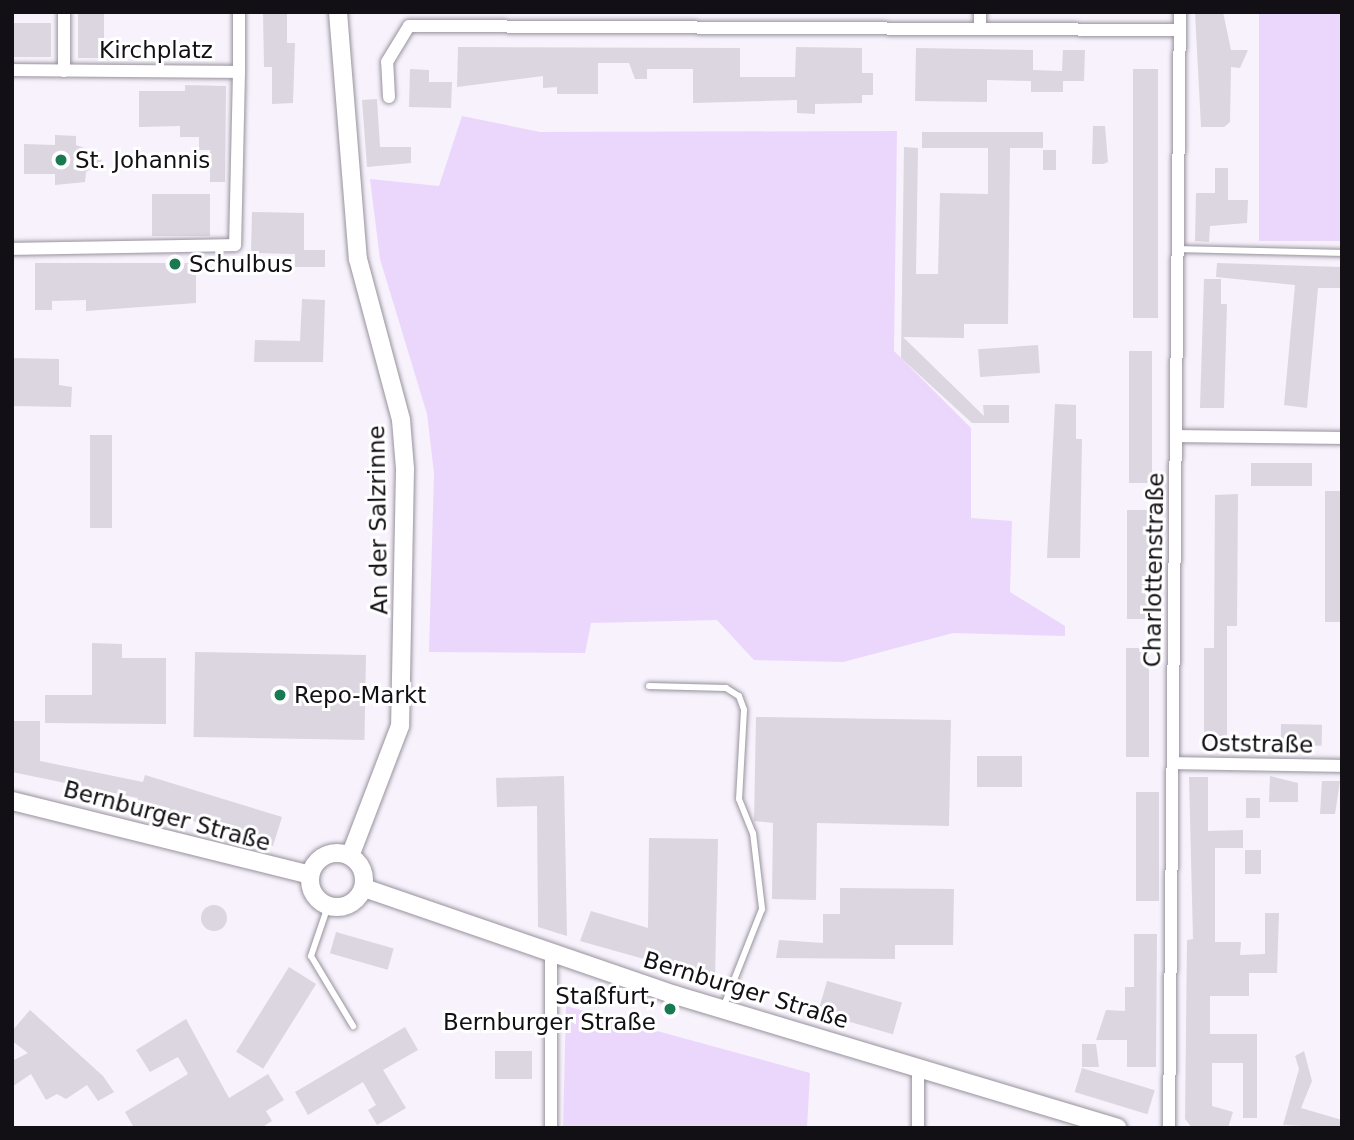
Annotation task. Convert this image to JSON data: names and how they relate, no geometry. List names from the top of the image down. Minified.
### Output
{"streets":{"main road":["An der Salzrinne","Bernburger Straße"],"street":["Kirchplatz","Charlottenstraße","Oststraße"]},"crossings":[["An der Salzrinne","Bernburger Straße"],["Charlottenstraße","Oststraße"]],"places":["St. Johannis","Schulbus","Repo-Markt","Staßfurt, Bernburger Straße"]}
